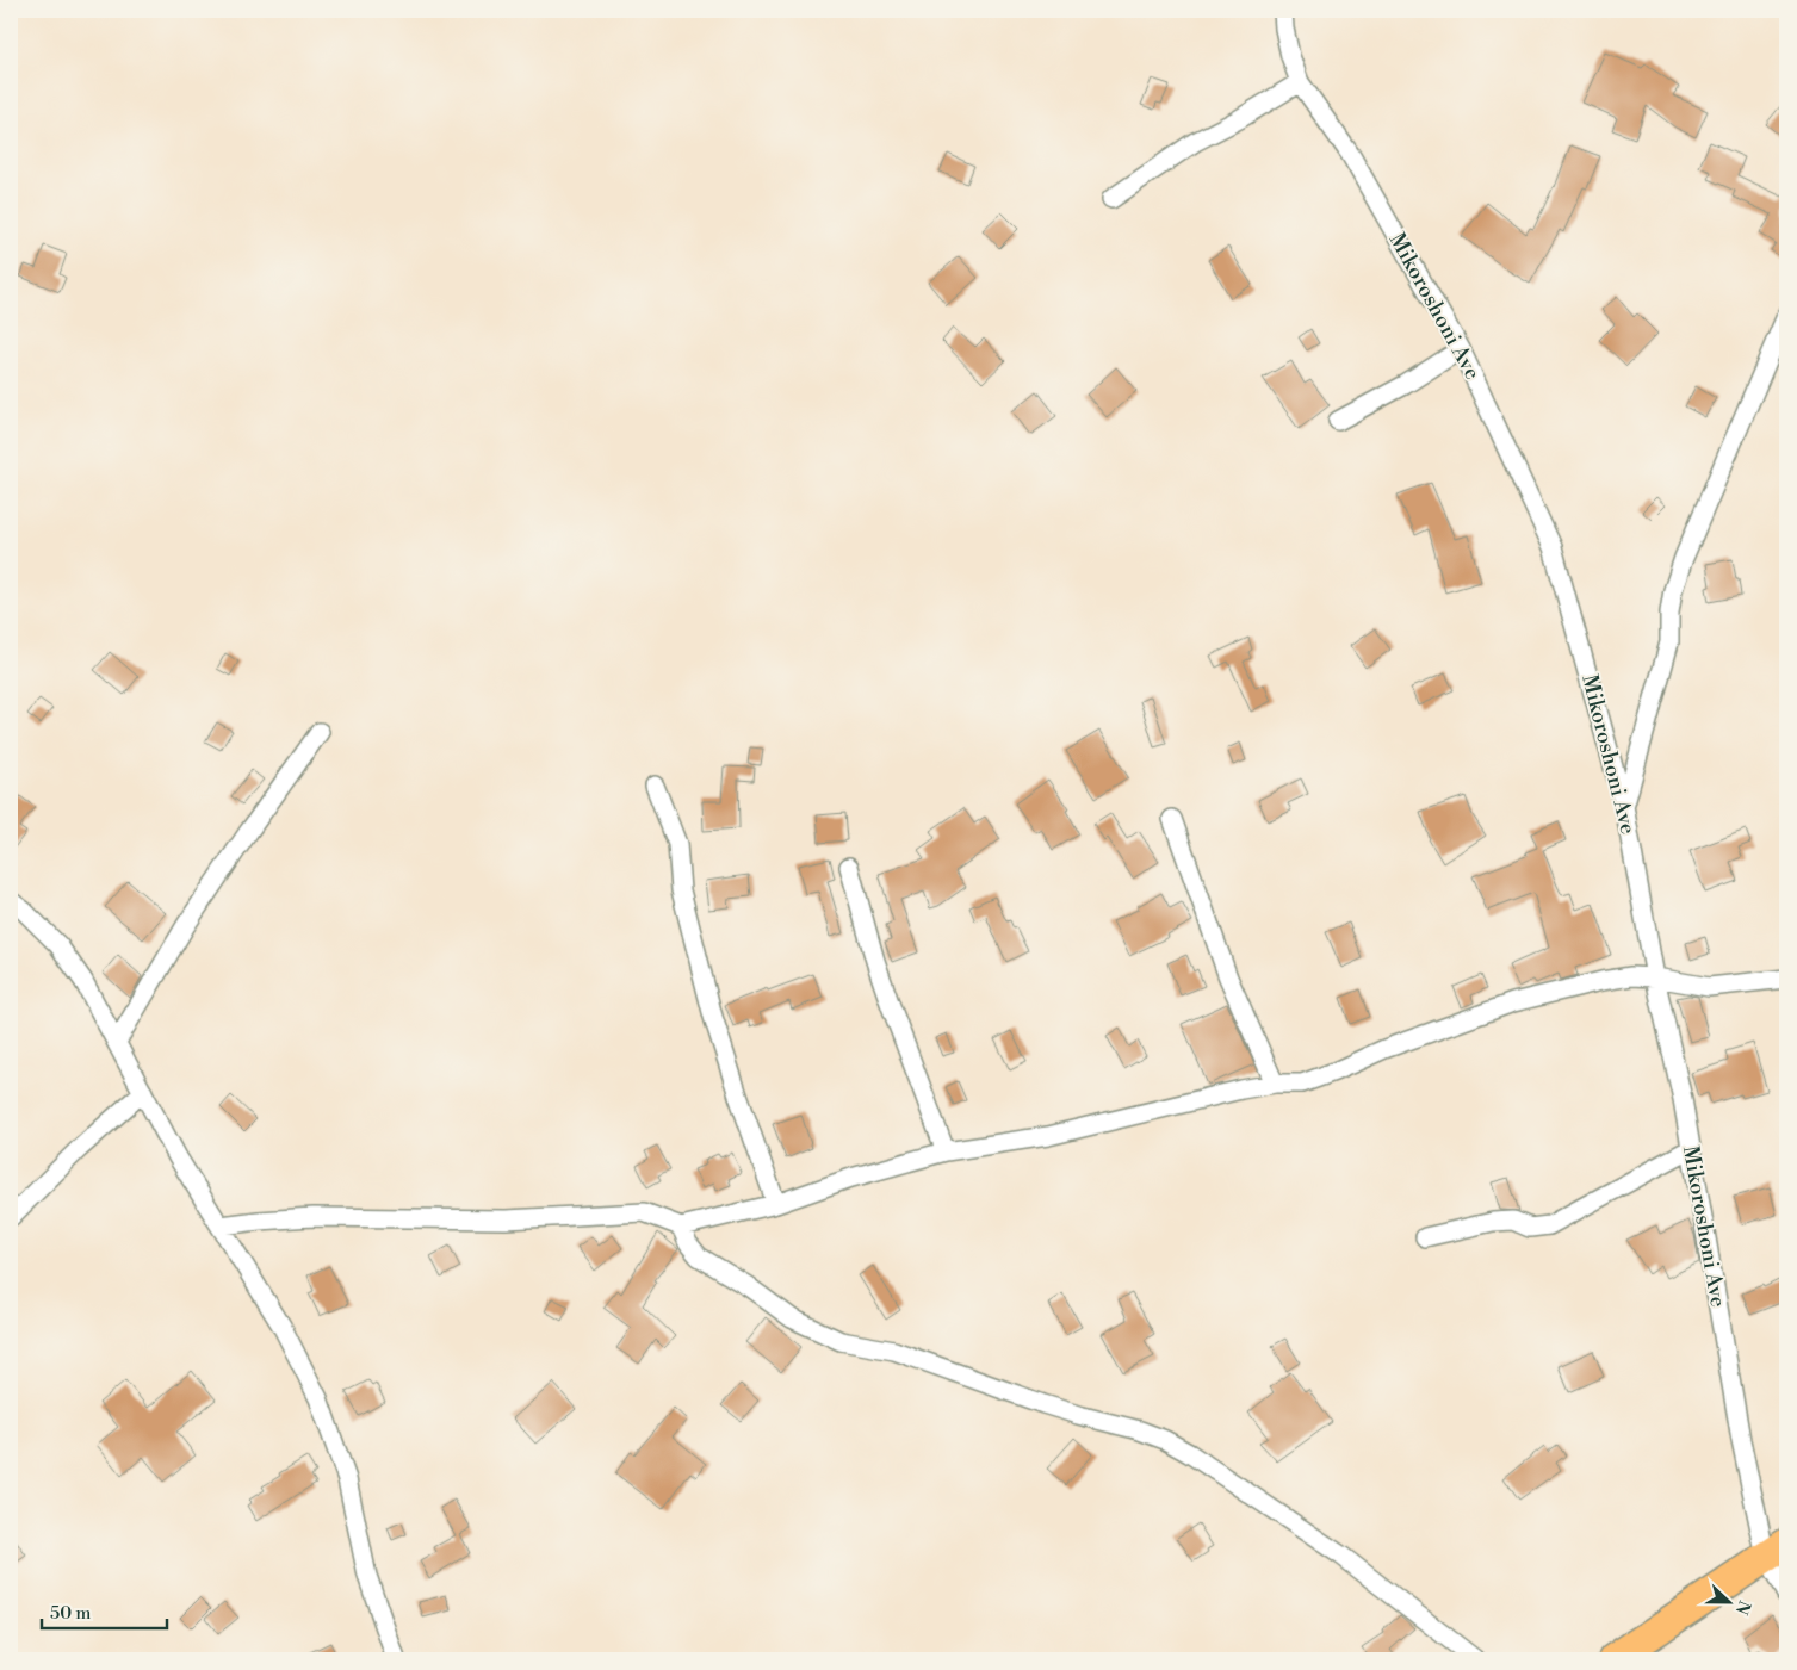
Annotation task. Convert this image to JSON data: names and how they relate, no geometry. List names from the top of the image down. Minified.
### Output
{"streets":{"street":["Mikoroshoni Ave"]},"scale_bar":"50 m","north":"right"}
